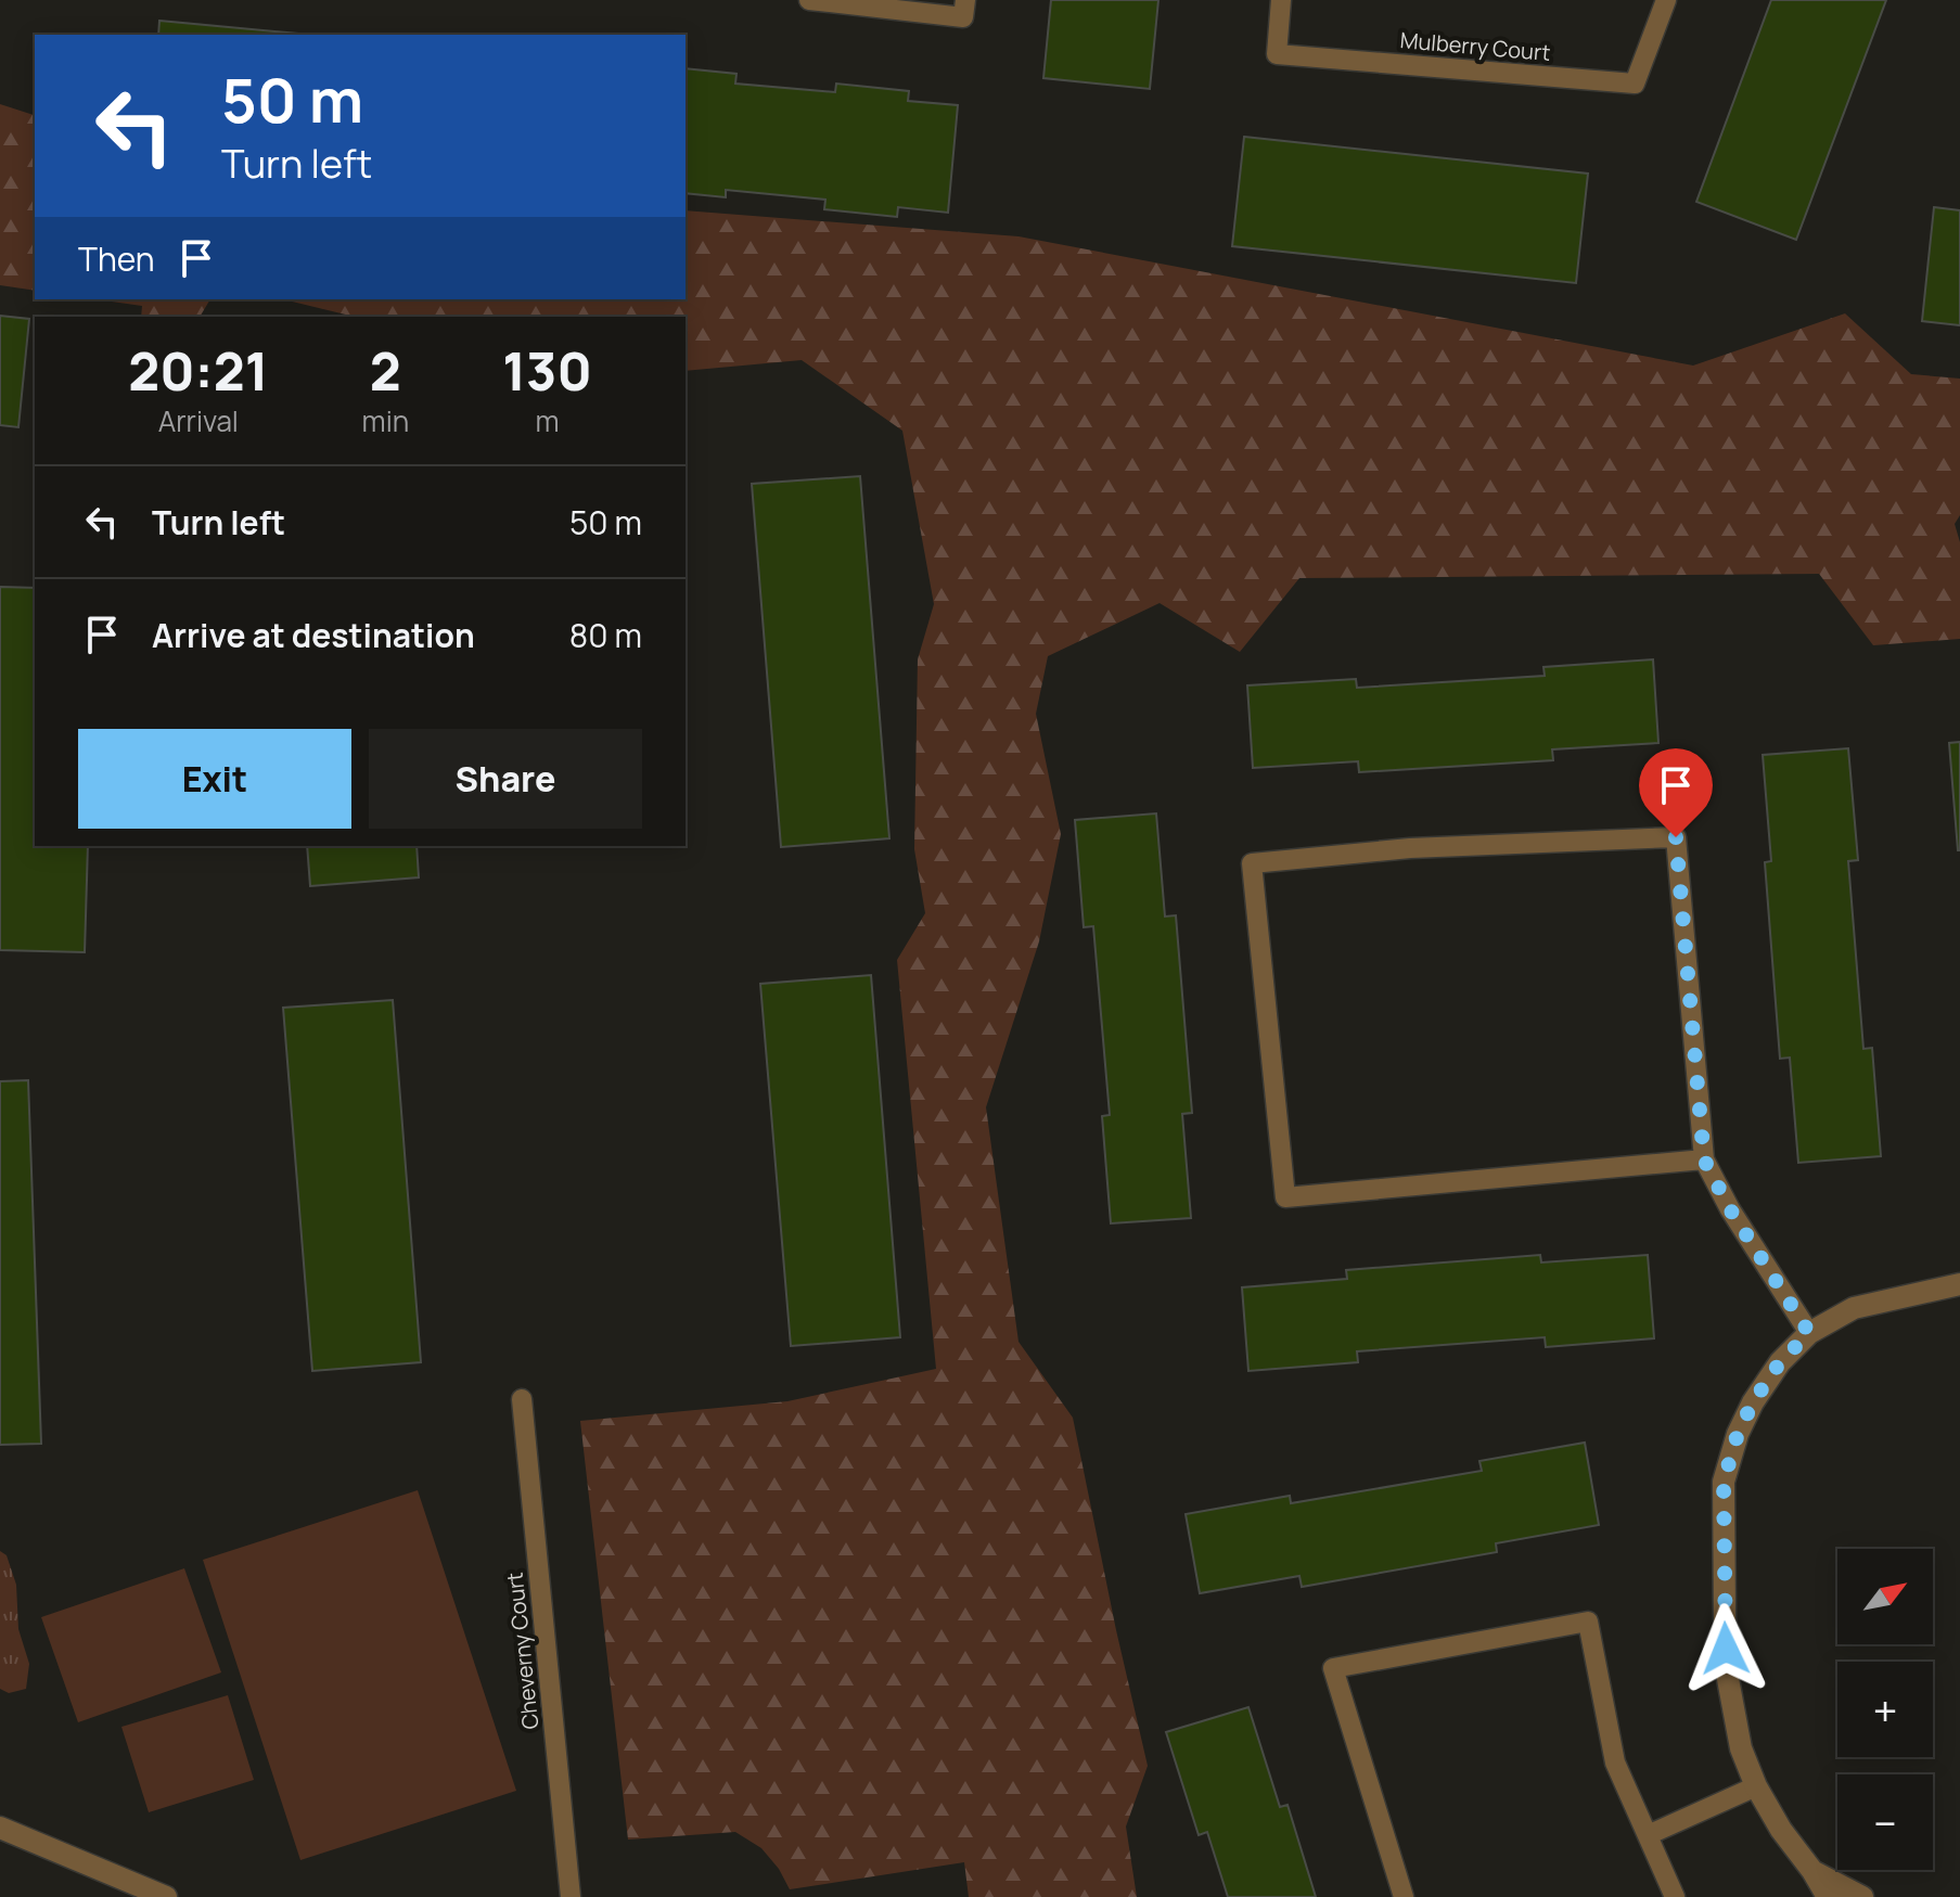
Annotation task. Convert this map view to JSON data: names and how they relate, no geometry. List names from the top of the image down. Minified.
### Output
{"streets":{"lane":["Mulberry Court","Cheverny Court"]},"north":"top right","page":{"turn":["50 m","Turn left"],"then":"Then","eta":["20:21","Arrival","2","min","130","m"],"list":[{"name":"Turn left","value":"50 m"},{"name":"Arrive at destination","value":"80 m"}],"buttons":["Exit","Share"],"map_buttons":["+","−"]}}
